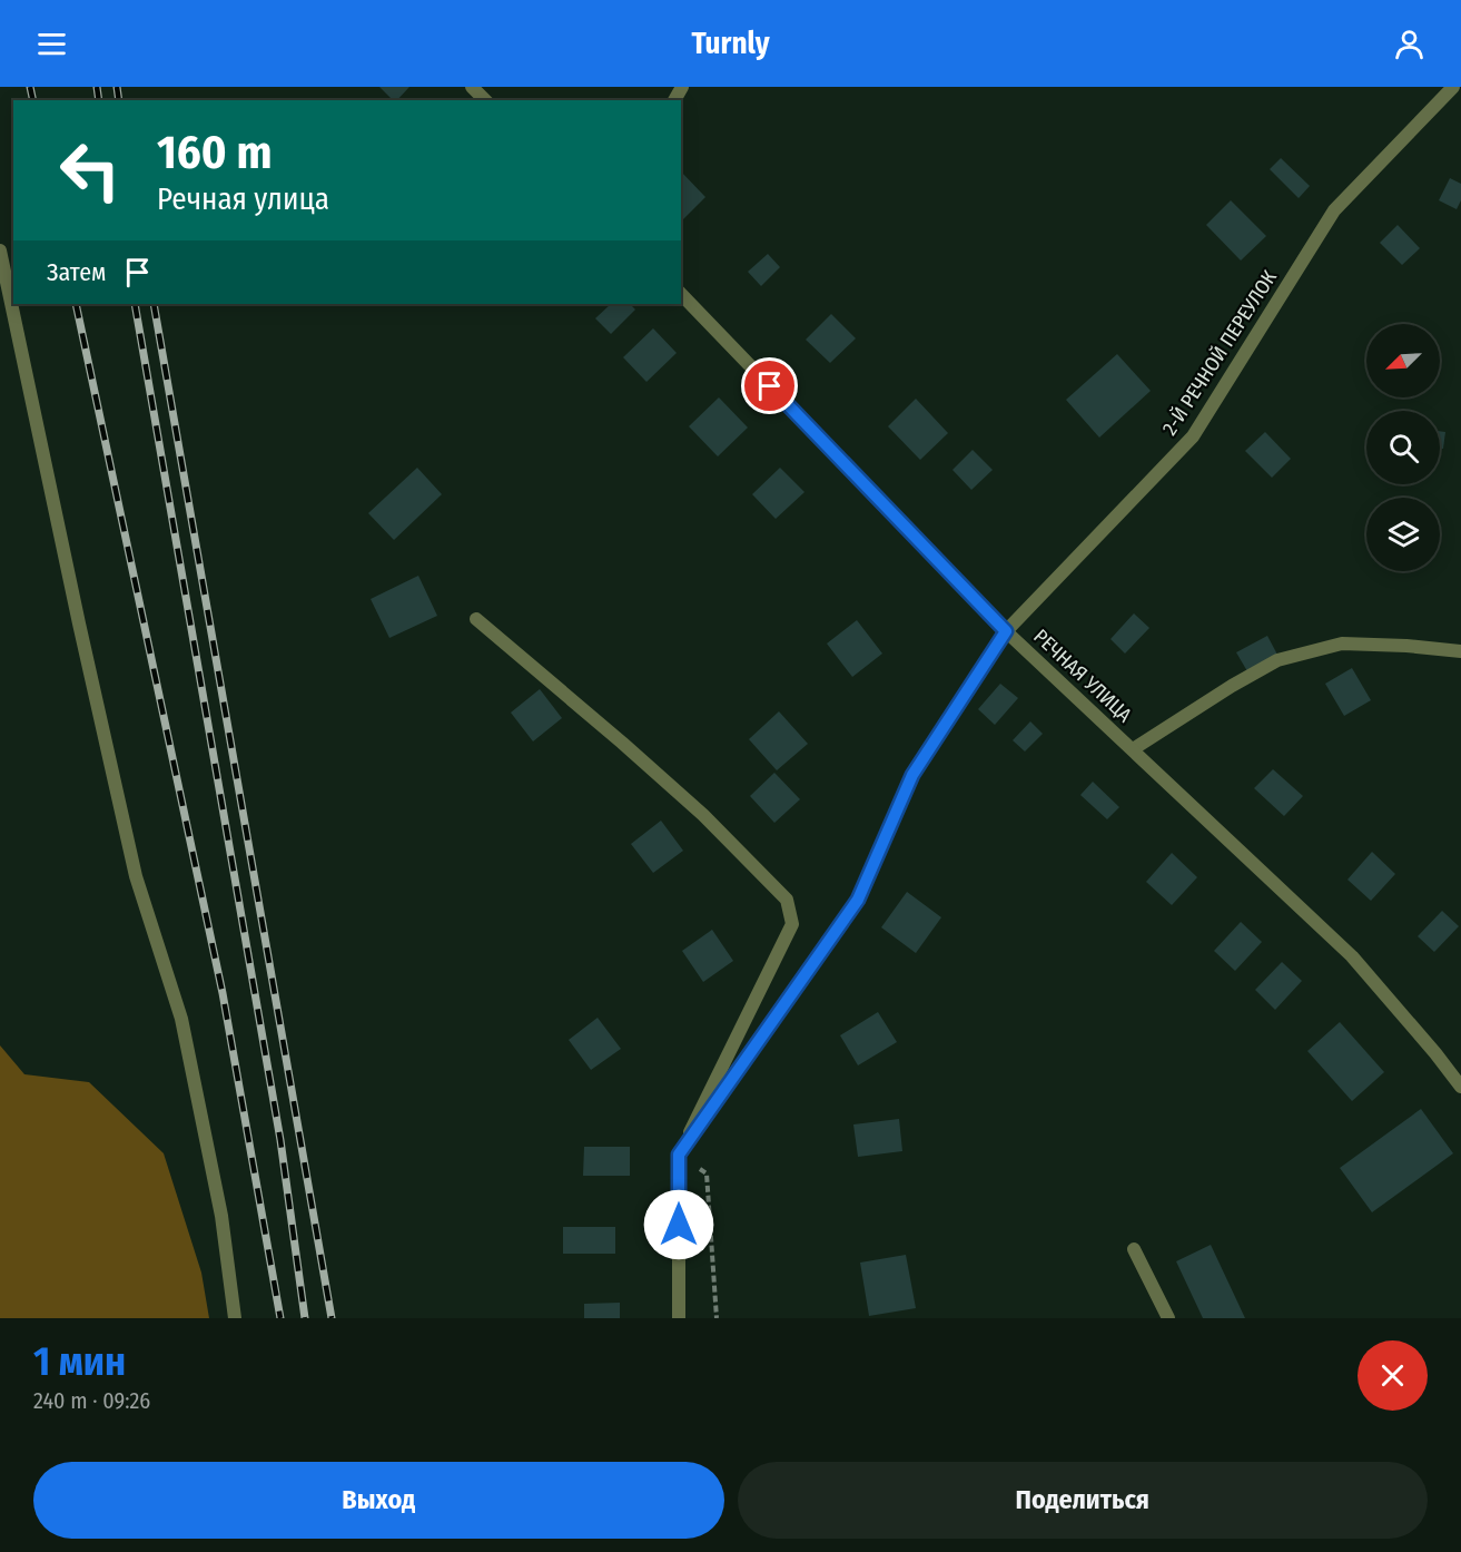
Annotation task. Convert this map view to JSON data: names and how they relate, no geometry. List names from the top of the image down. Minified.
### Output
{"streets":{"street":["2-Й РЕЧНОЙ ПЕРЕУЛОК","РЕЧНАЯ УЛИЦА"]},"crossings":[["2-Й РЕЧНОЙ ПЕРЕУЛОК","РЕЧНАЯ УЛИЦА"]],"north":"bottom left","page":{"header":"Turnly","turn":["160 m","Речная улица"],"then":"Затем","heading":["1 мин","240 m · 09:26"],"buttons":["Выход","Поделиться"]}}
